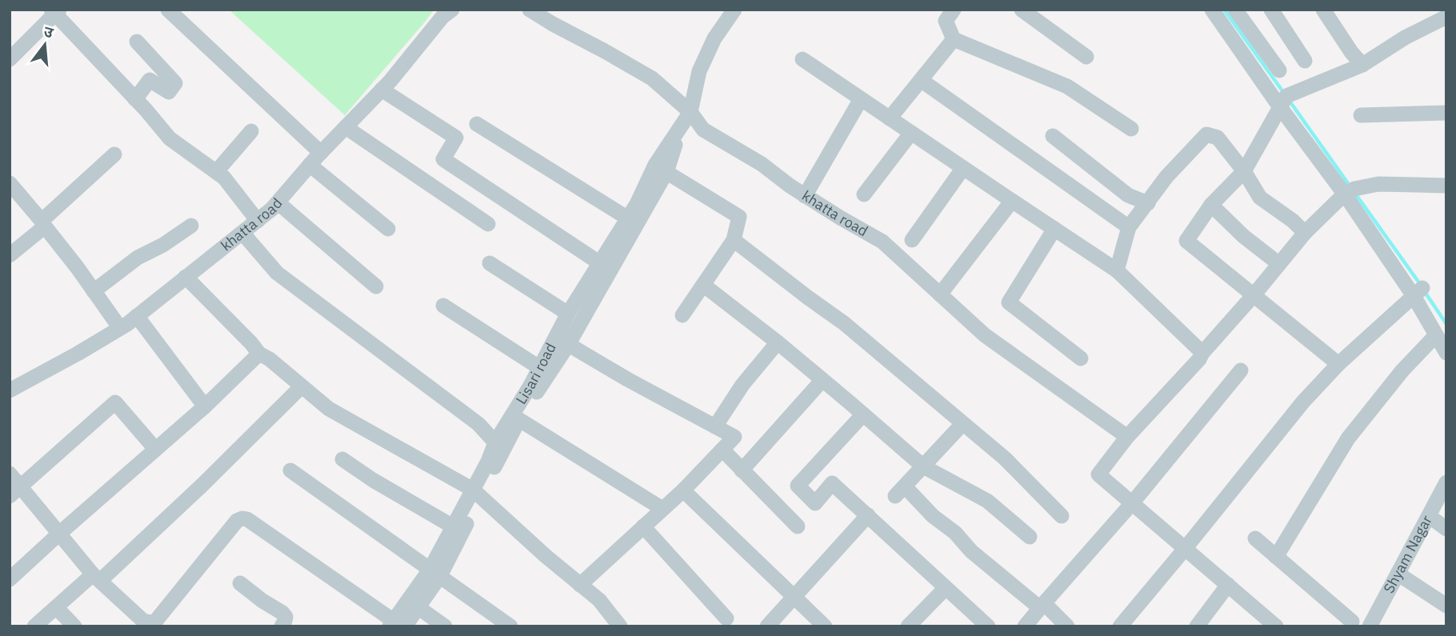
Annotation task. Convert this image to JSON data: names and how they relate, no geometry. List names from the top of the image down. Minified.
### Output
{"streets":{"street":["khatta road","Lisari road","Shyam Nagar"]},"crossings":[["khatta road","Lisari road"]],"north":"top"}
